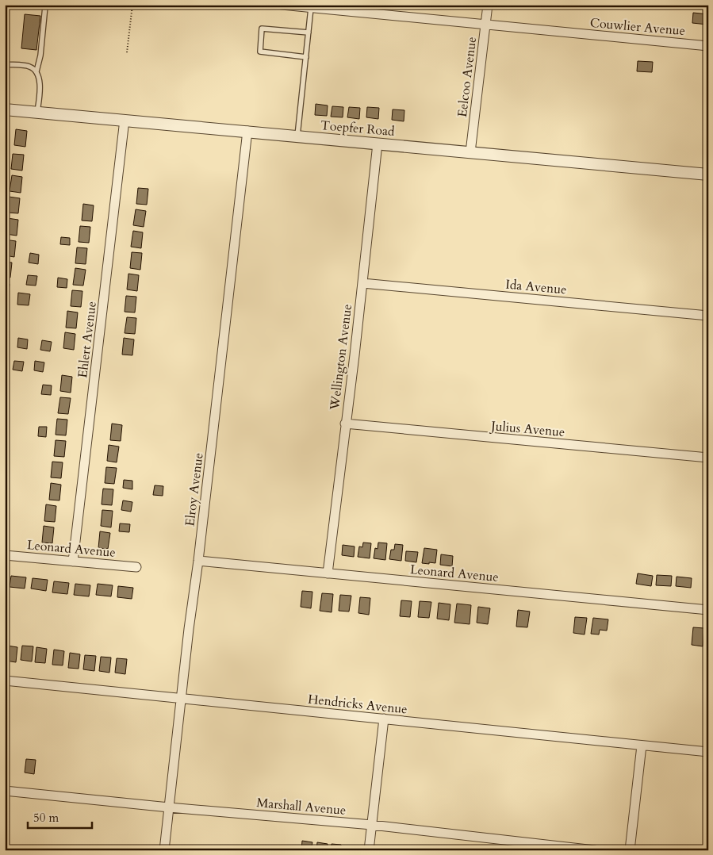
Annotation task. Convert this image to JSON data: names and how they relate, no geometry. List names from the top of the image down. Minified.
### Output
{"streets":{"street":["Couwlier Avenue","Eelcoo Avenue","Toepfer Road","Ida Avenue","Ehlert Avenue","Wellington Avenue","Julius Avenue","Elroy Avenue","Leonard Avenue","Hendricks Avenue","Marshall Avenue"]},"crossings":[["Couwlier Avenue","Eelcoo Avenue"],["Eelcoo Avenue","Toepfer Road"],["Toepfer Road","Ehlert Avenue"],["Toepfer Road","Wellington Avenue"],["Toepfer Road","Elroy Avenue"],["Ida Avenue","Wellington Avenue"],["Ehlert Avenue","Leonard Avenue"],["Wellington Avenue","Julius Avenue"],["Wellington Avenue","Leonard Avenue"],["Elroy Avenue","Leonard Avenue"],["Elroy Avenue","Hendricks Avenue"],["Elroy Avenue","Marshall Avenue"]],"scale_bar":"50 m"}
